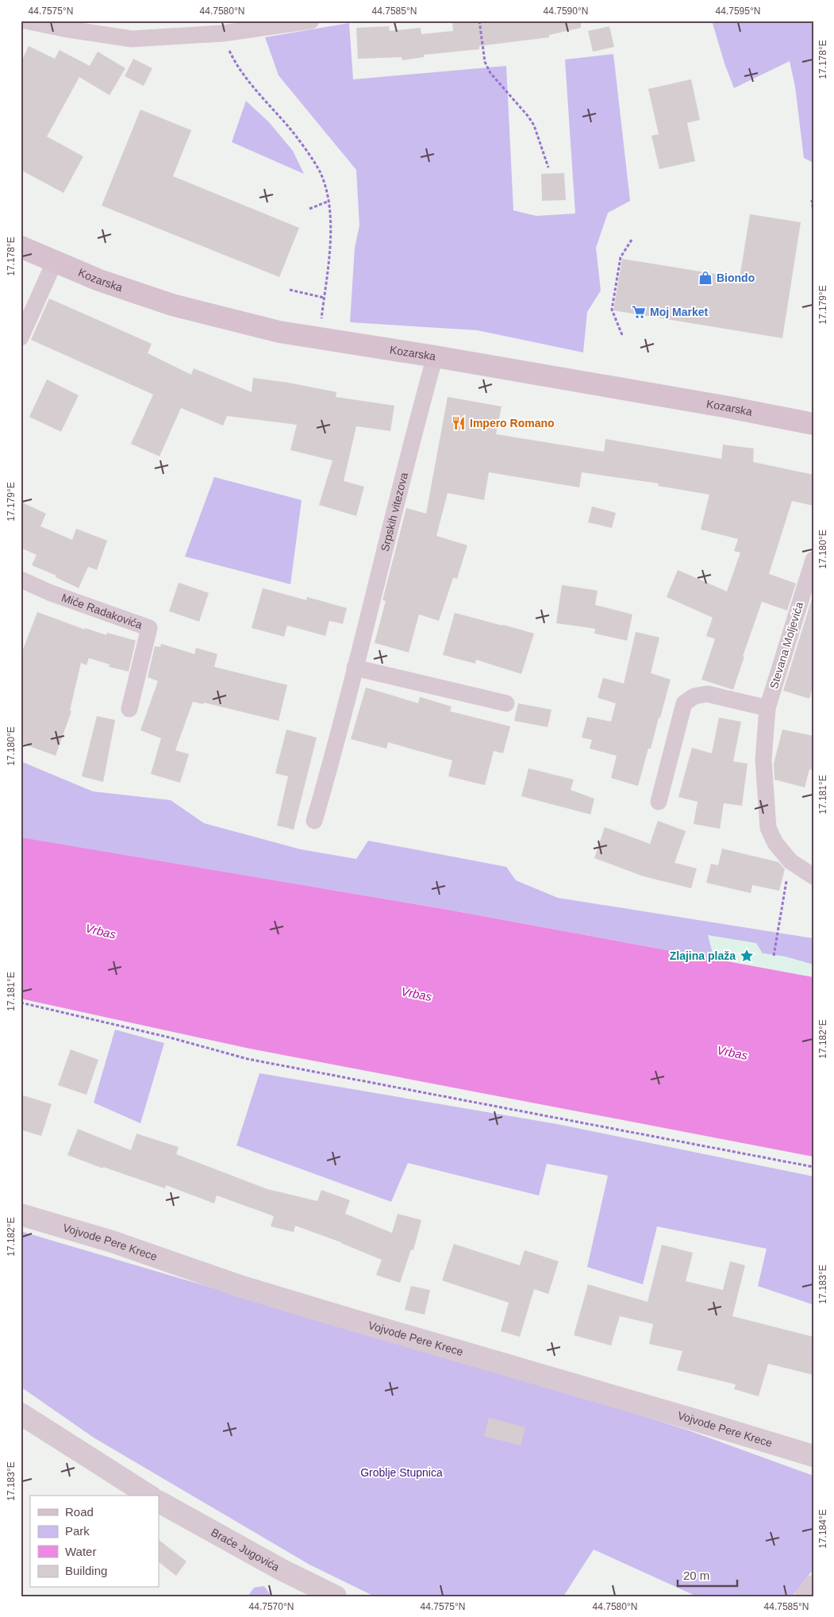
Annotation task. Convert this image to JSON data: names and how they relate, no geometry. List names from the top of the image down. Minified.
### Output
{"streets":{"main road":["Kozarska"],"street":["Srpskih vitezova","Miće Radakovića","Stevana Moljevića","Vojvode Pere Krece","Braće Jugovića"]},"crossings":[["Kozarska","Srpskih vitezova"]],"water":["Vrbas"],"parks":["Groblje Stupnica"],"places":{"shop":["Biondo"],"supermarket":["Moj Market"],"restaurant":["Impero Romano"],"place":["Zlajina plaža"]},"legend":["Road","Park","Water","Building"],"scale_bar":"20 m","coordinates":["44.7575°N","44.7580°N","44.7585°N","44.7590°N","44.7595°N","17.178°E","17.179°E","17.180°E","17.181°E","17.182°E","17.183°E","17.184°E","44.7570°N"]}
